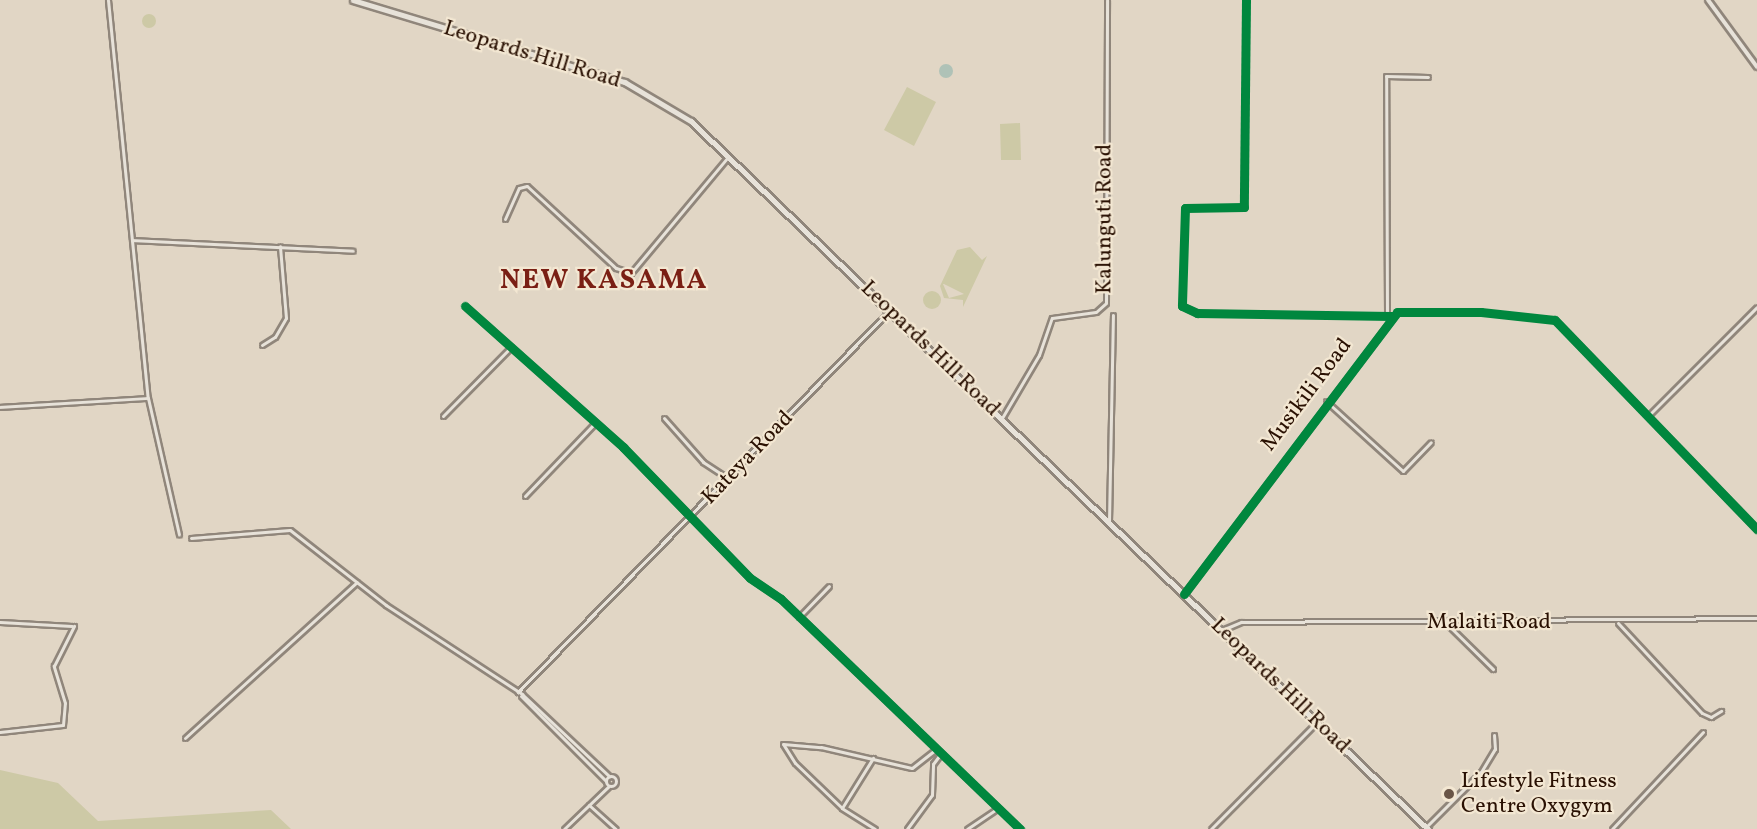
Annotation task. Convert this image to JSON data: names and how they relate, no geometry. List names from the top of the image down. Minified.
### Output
{"streets":{"main road":["Leopards Hill Road"],"street":["Kalunguti Road","Musikili Road","Kateya Road","Malaiti Road"]},"crossings":[["Leopards Hill Road","Kalunguti Road"],["Leopards Hill Road","Musikili Road"],["Leopards Hill Road","Kateya Road"],["Leopards Hill Road","Malaiti Road"]],"districts":["NEW KASAMA"],"places":["Lifestyle Fitness Centre Oxygym"]}
